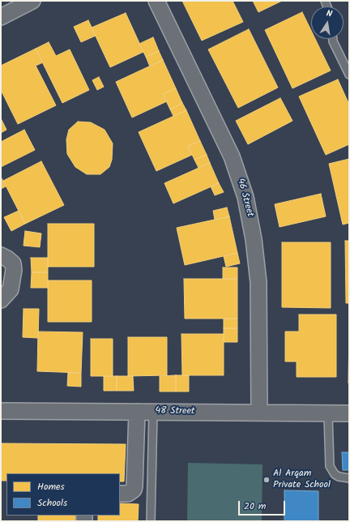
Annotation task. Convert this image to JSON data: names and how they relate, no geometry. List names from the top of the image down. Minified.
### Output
{"streets":{"street":["46 Street","48 Street"]},"crossings":[["46 Street","48 Street"]],"places":["Al Arqam Private School"],"legend":["Homes","Schools"],"scale_bar":"20 m","north":"top"}
